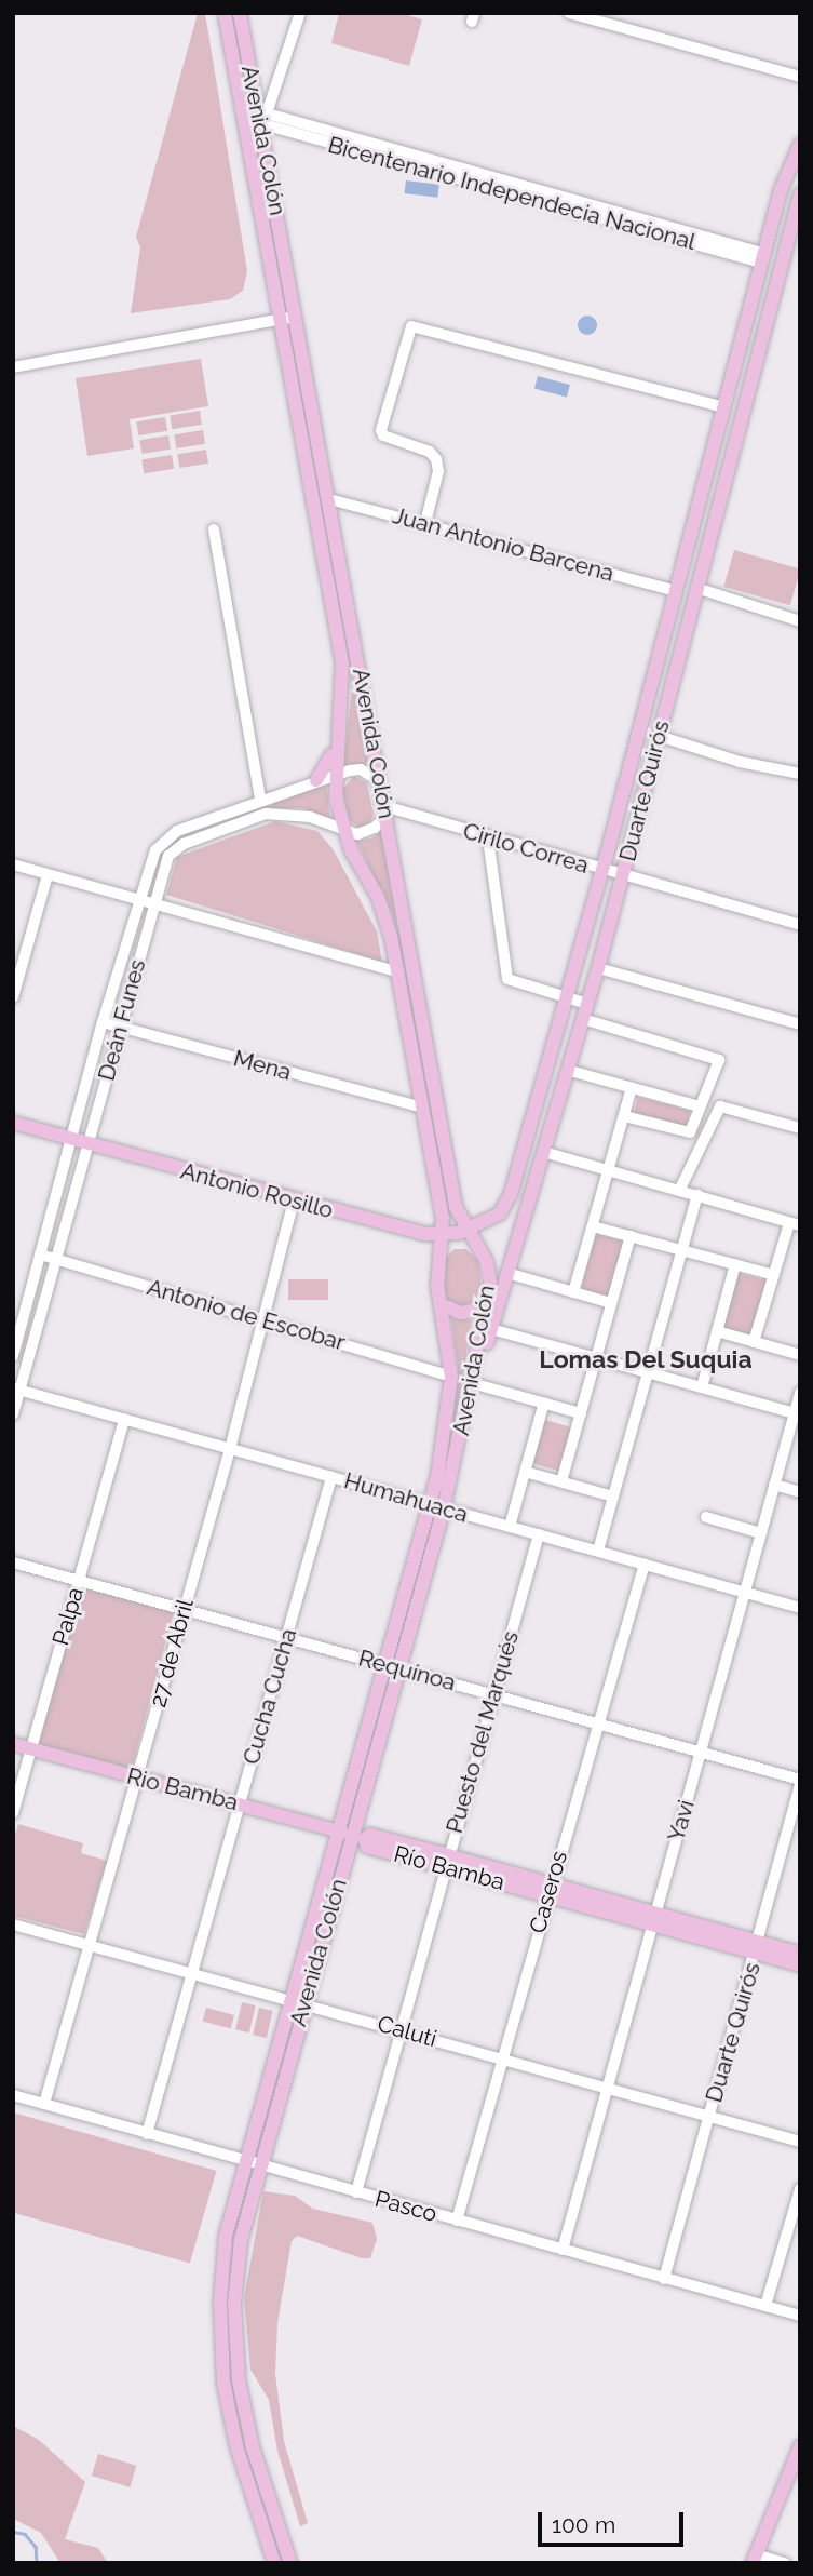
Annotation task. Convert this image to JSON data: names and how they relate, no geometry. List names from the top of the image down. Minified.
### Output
{"streets":{"main road":["Avenida Colón","Duarte Quirós","Antonio Rosillo","Rio Bamba","Río Bamba"],"street":["Bicentenario Independecia Nacional","Juan Antonio Barcena","Cirilo Correa","Deán Funes","Mena","Antonio de Escobar","Humahuaca","Palpa","27 de Abril","Requínoa","Cucha Cucha","Puesto del Marqués","Yavi","Caseros","Caluti","Pasco"]},"crossings":[["Avenida Colón","Bicentenario Independecia Nacional"],["Avenida Colón","Juan Antonio Barcena"],["Avenida Colón","Duarte Quirós"],["Avenida Colón","Cirilo Correa"],["Avenida Colón","Deán Funes"],["Avenida Colón","Mena"],["Avenida Colón","Antonio Rosillo"],["Avenida Colón","Antonio de Escobar"],["Avenida Colón","Humahuaca"],["Avenida Colón","Requínoa"],["Avenida Colón","Rio Bamba"],["Avenida Colón","Río Bamba"],["Avenida Colón","Caluti"],["Avenida Colón","Pasco"],["Bicentenario Independecia Nacional","Duarte Quirós"],["Juan Antonio Barcena","Duarte Quirós"],["Duarte Quirós","Cirilo Correa"],["Duarte Quirós","Antonio Rosillo"],["Duarte Quirós","Río Bamba"],["Duarte Quirós","Caluti"],["Duarte Quirós","Pasco"],["Deán Funes","Mena"],["Deán Funes","Antonio Rosillo"],["Deán Funes","Antonio de Escobar"],["Deán Funes","Humahuaca"],["Antonio Rosillo","27 de Abril"],["Antonio de Escobar","27 de Abril"],["Humahuaca","Palpa"],["Humahuaca","27 de Abril"],["Humahuaca","Cucha Cucha"],["Humahuaca","Puesto del Marqués"],["Humahuaca","Yavi"],["Humahuaca","Caseros"],["Palpa","Requínoa"],["Palpa","Rio Bamba"],["27 de Abril","Requínoa"],["27 de Abril","Rio Bamba"],["27 de Abril","Caluti"],["27 de Abril","Pasco"],["Requínoa","Cucha Cucha"],["Requínoa","Puesto del Marqués"],["Requínoa","Yavi"],["Requínoa","Caseros"],["Cucha Cucha","Rio Bamba"],["Cucha Cucha","Caluti"],["Cucha Cucha","Pasco"],["Puesto del Marqués","Río Bamba"],["Puesto del Marqués","Caluti"],["Puesto del Marqués","Pasco"],["Rio Bamba","Río Bamba"],["Yavi","Río Bamba"],["Yavi","Caluti"],["Yavi","Pasco"],["Río Bamba","Caseros"],["Caseros","Caluti"],["Caseros","Pasco"]],"districts":["Lomas Del Suquia"],"scale_bar":"100 m"}
